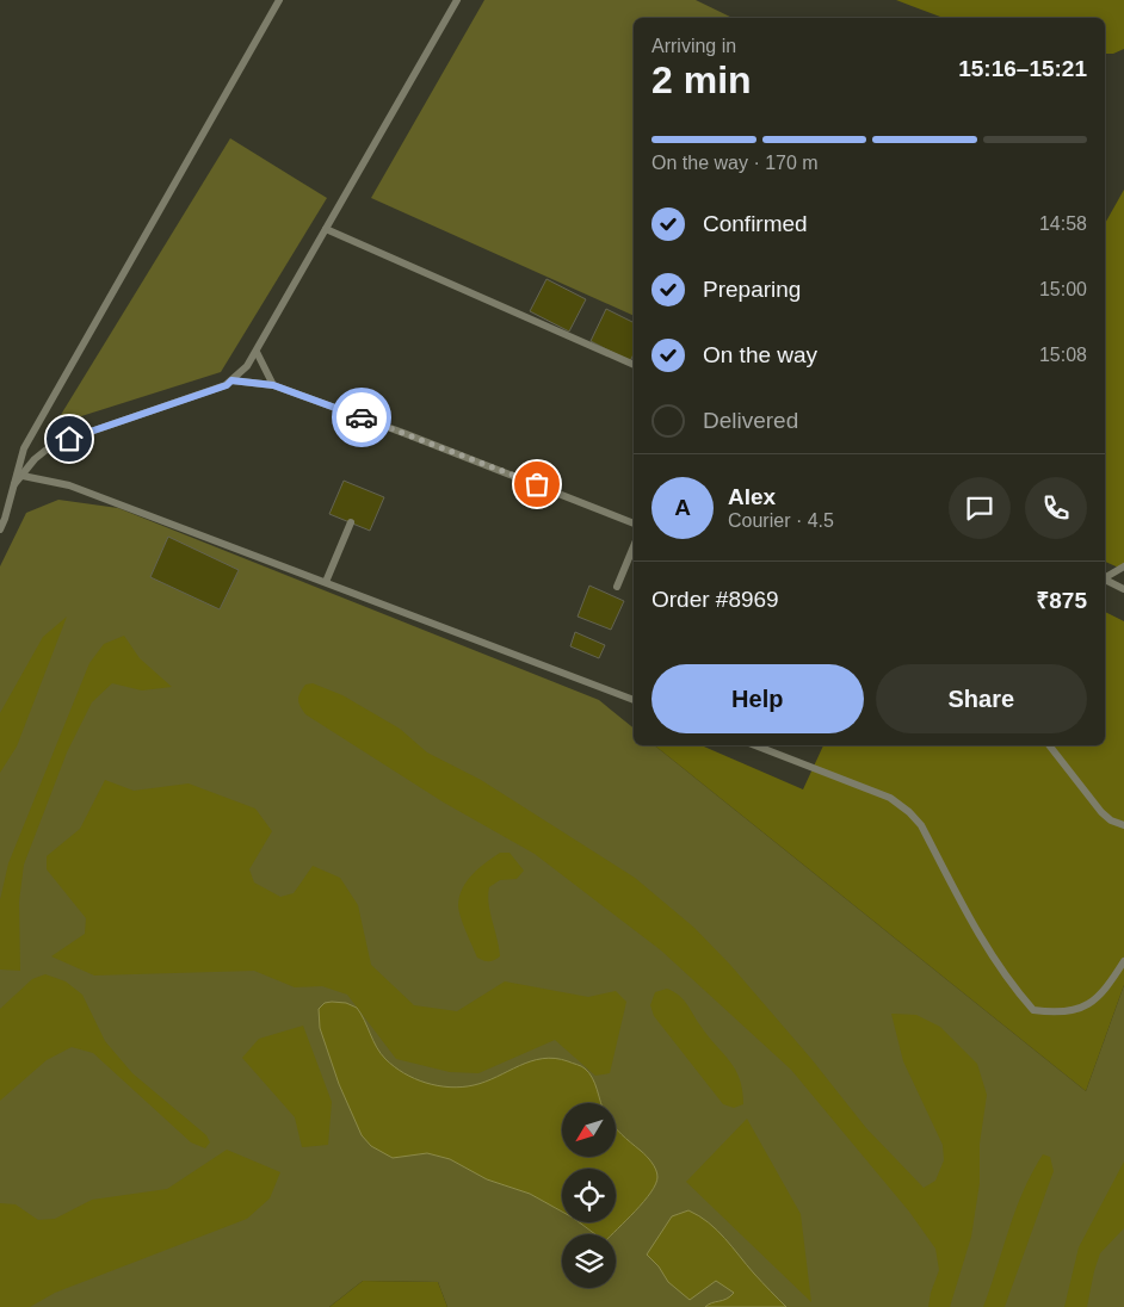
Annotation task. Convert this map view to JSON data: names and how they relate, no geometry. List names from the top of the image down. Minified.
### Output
{"north":"bottom left","page":{"heading":["2 min","Arriving in","15:16–15:21"],"panel":["Alex","Courier · 4.5","Order #8969","₹875"],"bar":"On the way · 170 m","list":[["Confirmed","14:58"],["Preparing","15:00"],["On the way","15:08"],"Delivered"],"round":"A","buttons":["Help","Share"]}}
